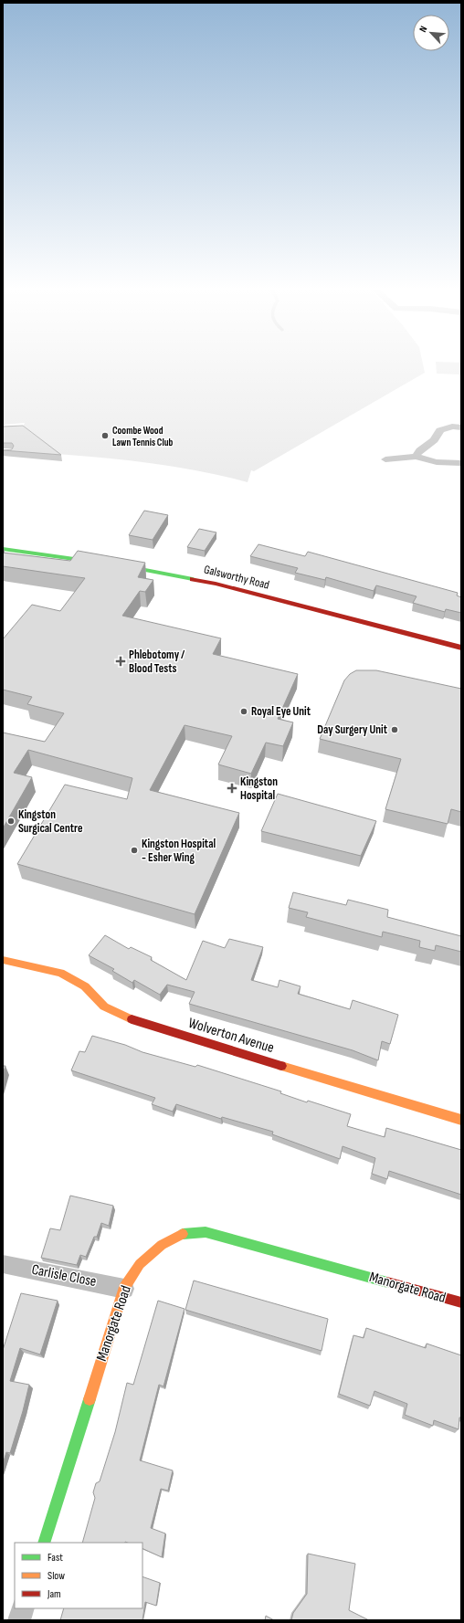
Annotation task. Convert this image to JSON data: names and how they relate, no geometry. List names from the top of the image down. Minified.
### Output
{"streets":{"street":["Galsworthy Road","Wolverton Avenue","Carlisle Close","Manorgate Road"]},"crossings":[["Carlisle Close","Manorgate Road"]],"places":{"other":["Coombe Wood Lawn Tennis Club","Royal Eye Unit","Day Surgery Unit","Kingston Surgical Centre","Kingston Hospital - Esher Wing"],"health":["Phlebotomy / Blood Tests","Kingston Hospital"]},"legend":["Fast","Slow","Jam"],"north":"top left"}
